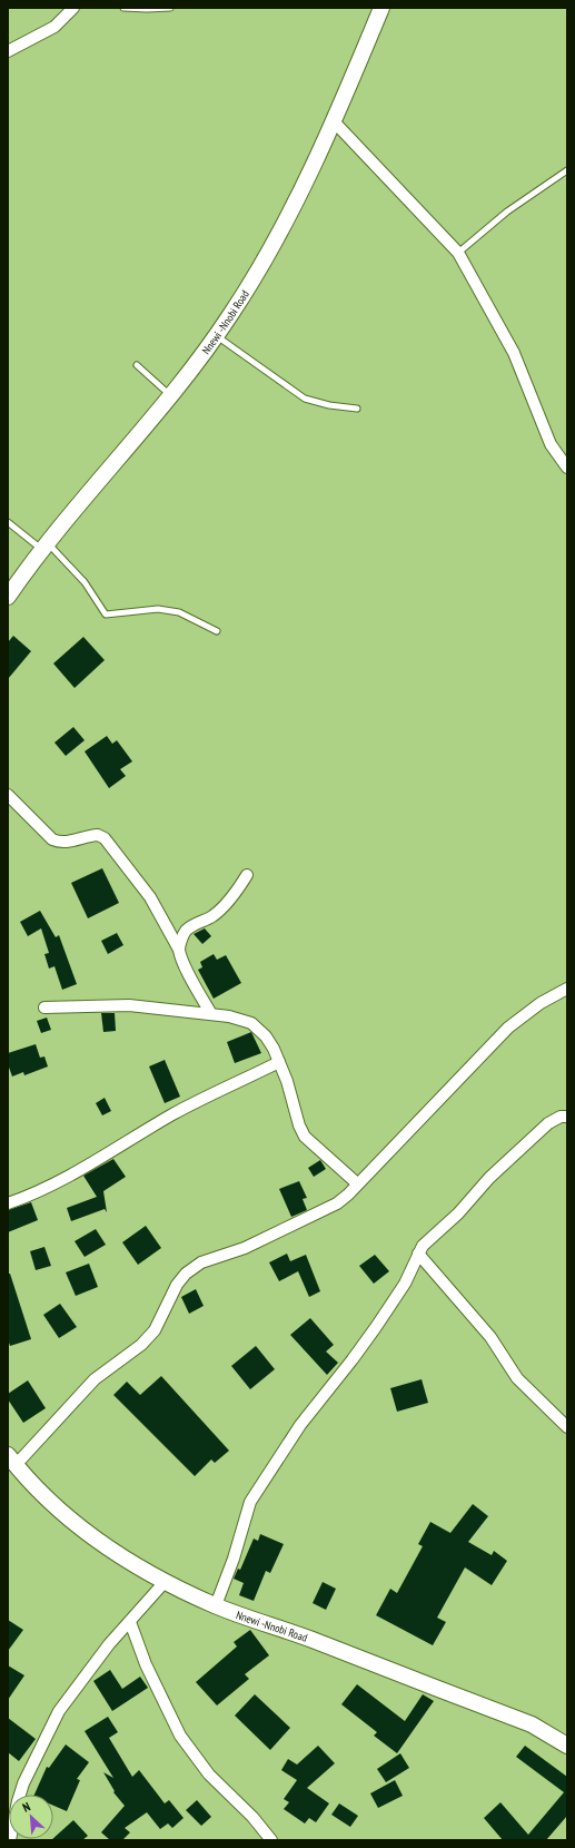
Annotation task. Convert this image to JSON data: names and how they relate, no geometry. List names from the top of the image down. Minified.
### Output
{"streets":{"main road":["Nnewi -Nnobi Road"]},"north":"top left"}
